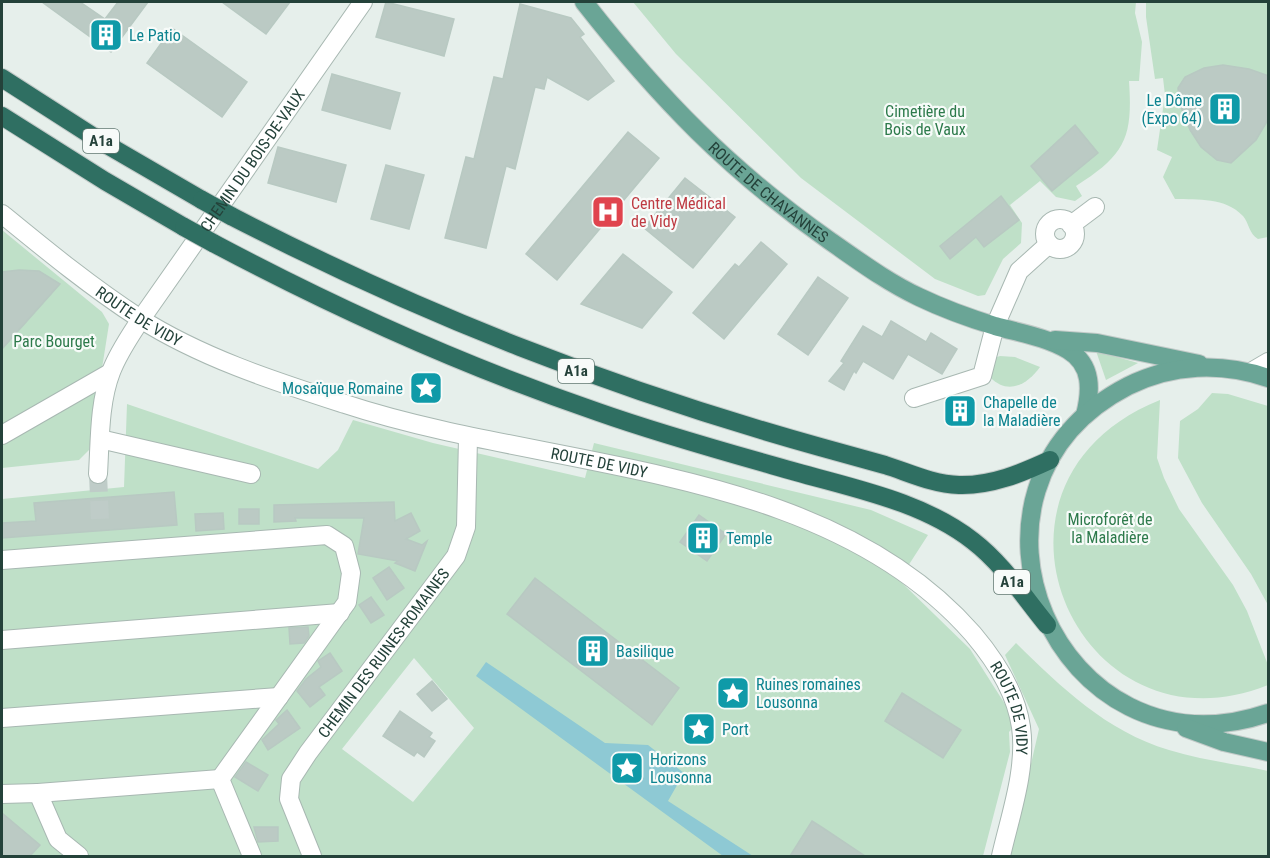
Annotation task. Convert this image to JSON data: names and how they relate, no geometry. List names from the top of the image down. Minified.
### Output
{"streets":{"highway":["A1a"],"main road":["ROUTE DE CHAVANNES"],"street":["CHEMIN DU BOIS-DE-VAUX","ROUTE DE VIDY","CHEMIN DES RUINES-ROMAINES"]},"crossings":[["CHEMIN DU BOIS-DE-VAUX","ROUTE DE VIDY"],["ROUTE DE VIDY","CHEMIN DES RUINES-ROMAINES"]],"parks":["Cimetière du Bois de Vaux","Parc Bourget","Microforêt de la Maladière"],"places":{"building":["Le Patio","Le Dôme (Expo 64)","Chapelle de la Maladière","Temple","Basilique"],"hospital":["Centre Médical de Vidy"],"place":["Mosaïque Romaine","Ruines romaines Lousonna","Port","Horizons Lousonna"]}}
